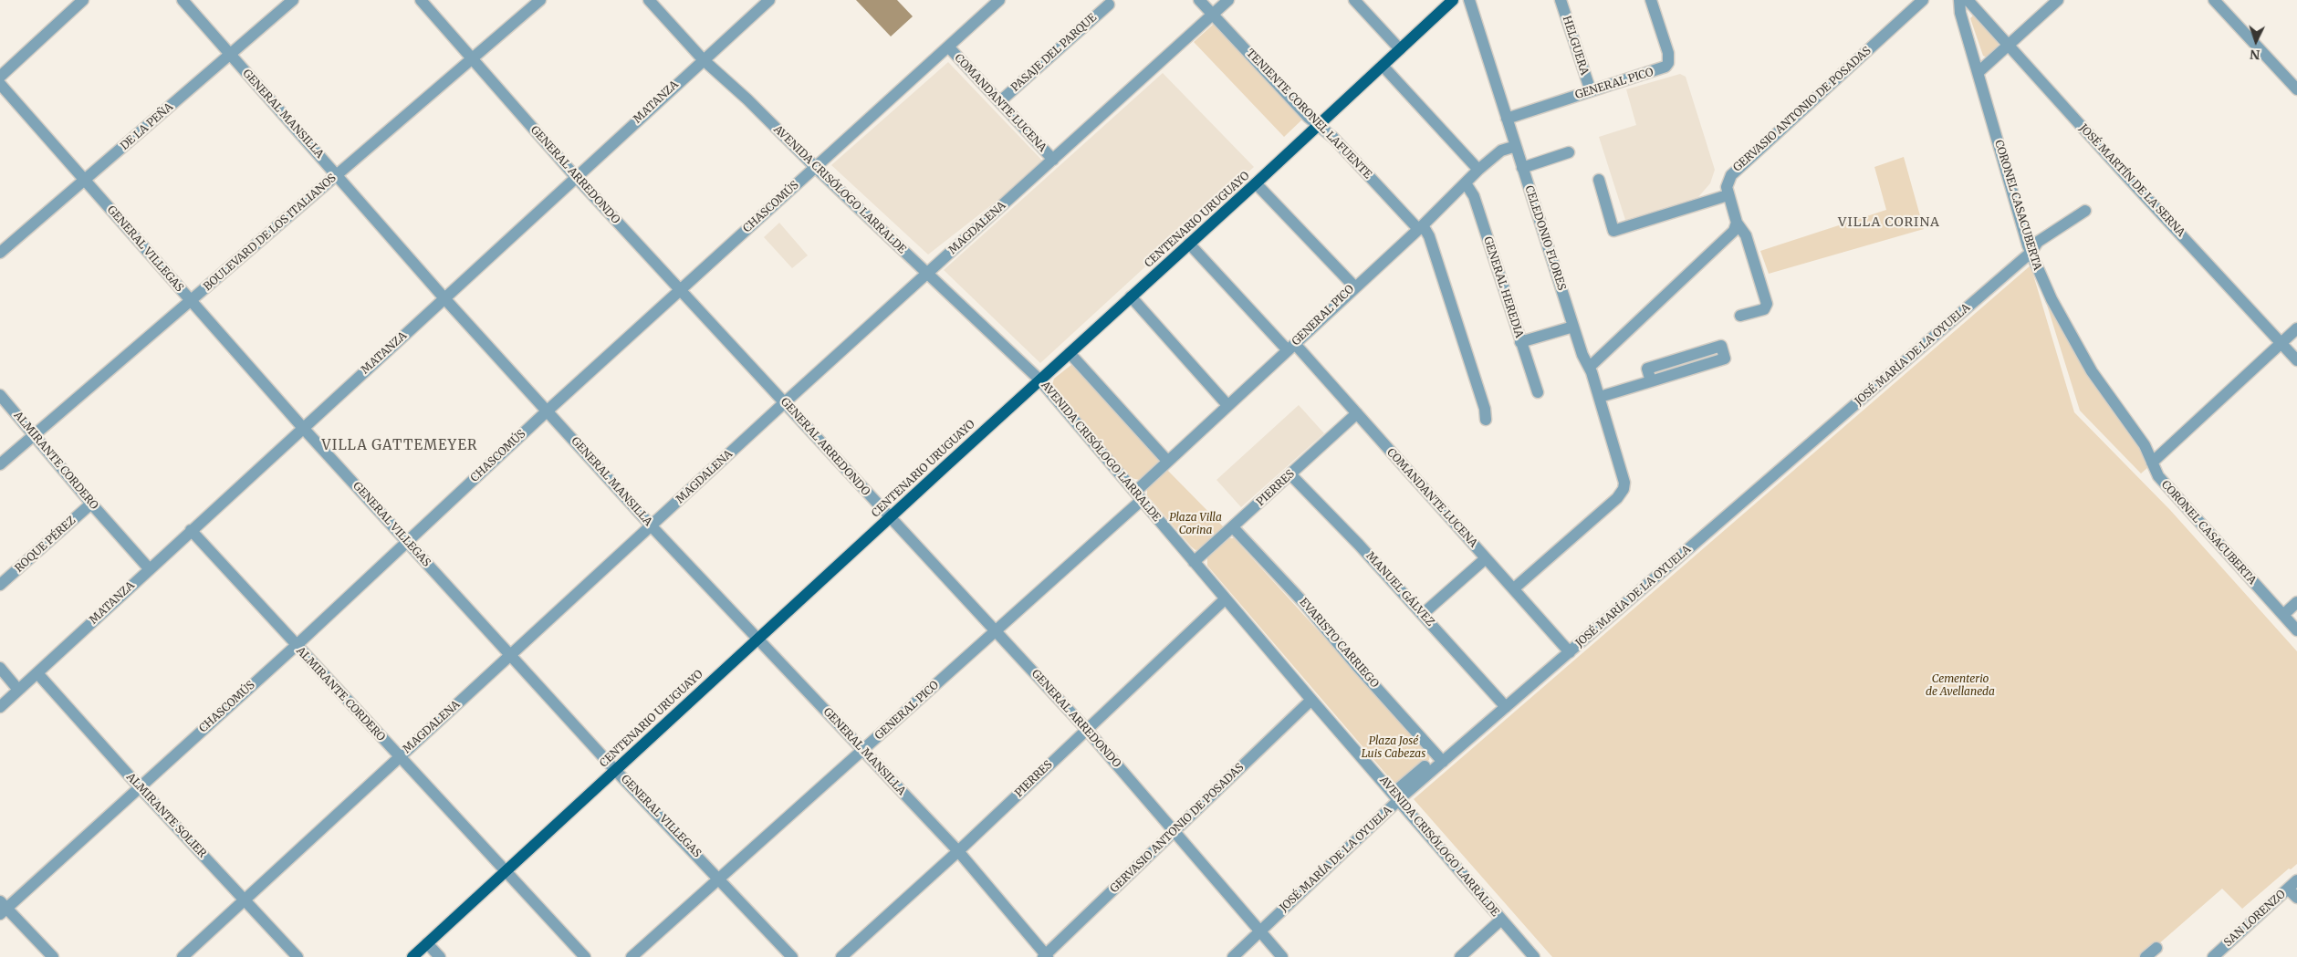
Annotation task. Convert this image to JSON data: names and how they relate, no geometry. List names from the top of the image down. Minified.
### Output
{"streets":{"main road":["CENTENARIO URUGUAYO"],"street":["HELGUERA","PASAJE DEL PARQUE","GENERAL PICO","MATANZA","COMANDANTE LUCENA","GERVASIO ANTONIO DE POSADAS","GENERAL MANSILLA","TENIENTE CORONEL LAFUENTE","DE LA PEÑA","GENERAL ARREDONDO","JOSÉ MARTÍN DE LA SERNA","AVENIDA CRISÓLOGO LARRALDE","CORONEL CASACUBERTA","CHASCOMÚS","MAGDALENA","BOULEVARD DE LOS ITALIANOS","CELEDONIO FLORES","GENERAL VILLEGAS","GENERAL HEREDIA","JOSÉ MARÍA DE LA OYUELA","ALMIRANTE CORDERO","PIERRES","ROQUE PÉREZ","MANUEL GÁLVEZ","EVARISTO CARRIEGO","ALMIRANTE SOLIER","SAN LORENZO"]},"crossings":[["HELGUERA","GENERAL PICO"],["PASAJE DEL PARQUE","COMANDANTE LUCENA"],["GENERAL PICO","COMANDANTE LUCENA"],["GENERAL PICO","GENERAL MANSILLA"],["GENERAL PICO","TENIENTE CORONEL LAFUENTE"],["GENERAL PICO","GENERAL ARREDONDO"],["GENERAL PICO","AVENIDA CRISÓLOGO LARRALDE"],["GENERAL PICO","CELEDONIO FLORES"],["GENERAL PICO","GENERAL VILLEGAS"],["GENERAL PICO","GENERAL HEREDIA"],["MATANZA","GENERAL MANSILLA"],["MATANZA","GENERAL ARREDONDO"],["MATANZA","AVENIDA CRISÓLOGO LARRALDE"],["MATANZA","GENERAL VILLEGAS"],["MATANZA","ALMIRANTE CORDERO"],["MATANZA","ALMIRANTE SOLIER"],["COMANDANTE LUCENA","CHASCOMÚS"],["COMANDANTE LUCENA","CENTENARIO URUGUAYO"],["COMANDANTE LUCENA","MAGDALENA"],["COMANDANTE LUCENA","CELEDONIO FLORES"],["COMANDANTE LUCENA","JOSÉ MARÍA DE LA OYUELA"],["COMANDANTE LUCENA","PIERRES"],["GERVASIO ANTONIO DE POSADAS","GENERAL MANSILLA"],["GERVASIO ANTONIO DE POSADAS","GENERAL ARREDONDO"],["GERVASIO ANTONIO DE POSADAS","AVENIDA CRISÓLOGO LARRALDE"],["GENERAL MANSILLA","DE LA PEÑA"],["GENERAL MANSILLA","CHASCOMÚS"],["GENERAL MANSILLA","CENTENARIO URUGUAYO"],["GENERAL MANSILLA","MAGDALENA"],["GENERAL MANSILLA","BOULEVARD DE LOS ITALIANOS"],["GENERAL MANSILLA","PIERRES"],["TENIENTE CORONEL LAFUENTE","CENTENARIO URUGUAYO"],["TENIENTE CORONEL LAFUENTE","MAGDALENA"],["DE LA PEÑA","GENERAL VILLEGAS"],["GENERAL ARREDONDO","CHASCOMÚS"],["GENERAL ARREDONDO","CENTENARIO URUGUAYO"],["GENERAL ARREDONDO","MAGDALENA"],["GENERAL ARREDONDO","BOULEVARD DE LOS ITALIANOS"],["GENERAL ARREDONDO","JOSÉ MARÍA DE LA OYUELA"],["GENERAL ARREDONDO","PIERRES"],["AVENIDA CRISÓLOGO LARRALDE","CHASCOMÚS"],["AVENIDA CRISÓLOGO LARRALDE","CENTENARIO URUGUAYO"],["AVENIDA CRISÓLOGO LARRALDE","MAGDALENA"],["AVENIDA CRISÓLOGO LARRALDE","JOSÉ MARÍA DE LA OYUELA"],["AVENIDA CRISÓLOGO LARRALDE","PIERRES"],["CORONEL CASACUBERTA","JOSÉ MARÍA DE LA OYUELA"],["CHASCOMÚS","GENERAL VILLEGAS"],["CHASCOMÚS","ALMIRANTE CORDERO"],["CHASCOMÚS","ALMIRANTE SOLIER"],["CENTENARIO URUGUAYO","GENERAL VILLEGAS"],["CENTENARIO URUGUAYO","ALMIRANTE CORDERO"],["MAGDALENA","GENERAL VILLEGAS"],["MAGDALENA","ALMIRANTE CORDERO"],["MAGDALENA","ALMIRANTE SOLIER"],["BOULEVARD DE LOS ITALIANOS","GENERAL VILLEGAS"],["BOULEVARD DE LOS ITALIANOS","ALMIRANTE CORDERO"],["JOSÉ MARÍA DE LA OYUELA","MANUEL GÁLVEZ"],["JOSÉ MARÍA DE LA OYUELA","EVARISTO CARRIEGO"],["ALMIRANTE CORDERO","ROQUE PÉREZ"],["PIERRES","MANUEL GÁLVEZ"],["PIERRES","EVARISTO CARRIEGO"]],"districts":["VILLA CORINA","VILLA GATTEMEYER"],"parks":["Plaza Villa Corina","Cementerio de Avellaneda","Plaza José Luis Cabezas"],"north":"bottom"}
